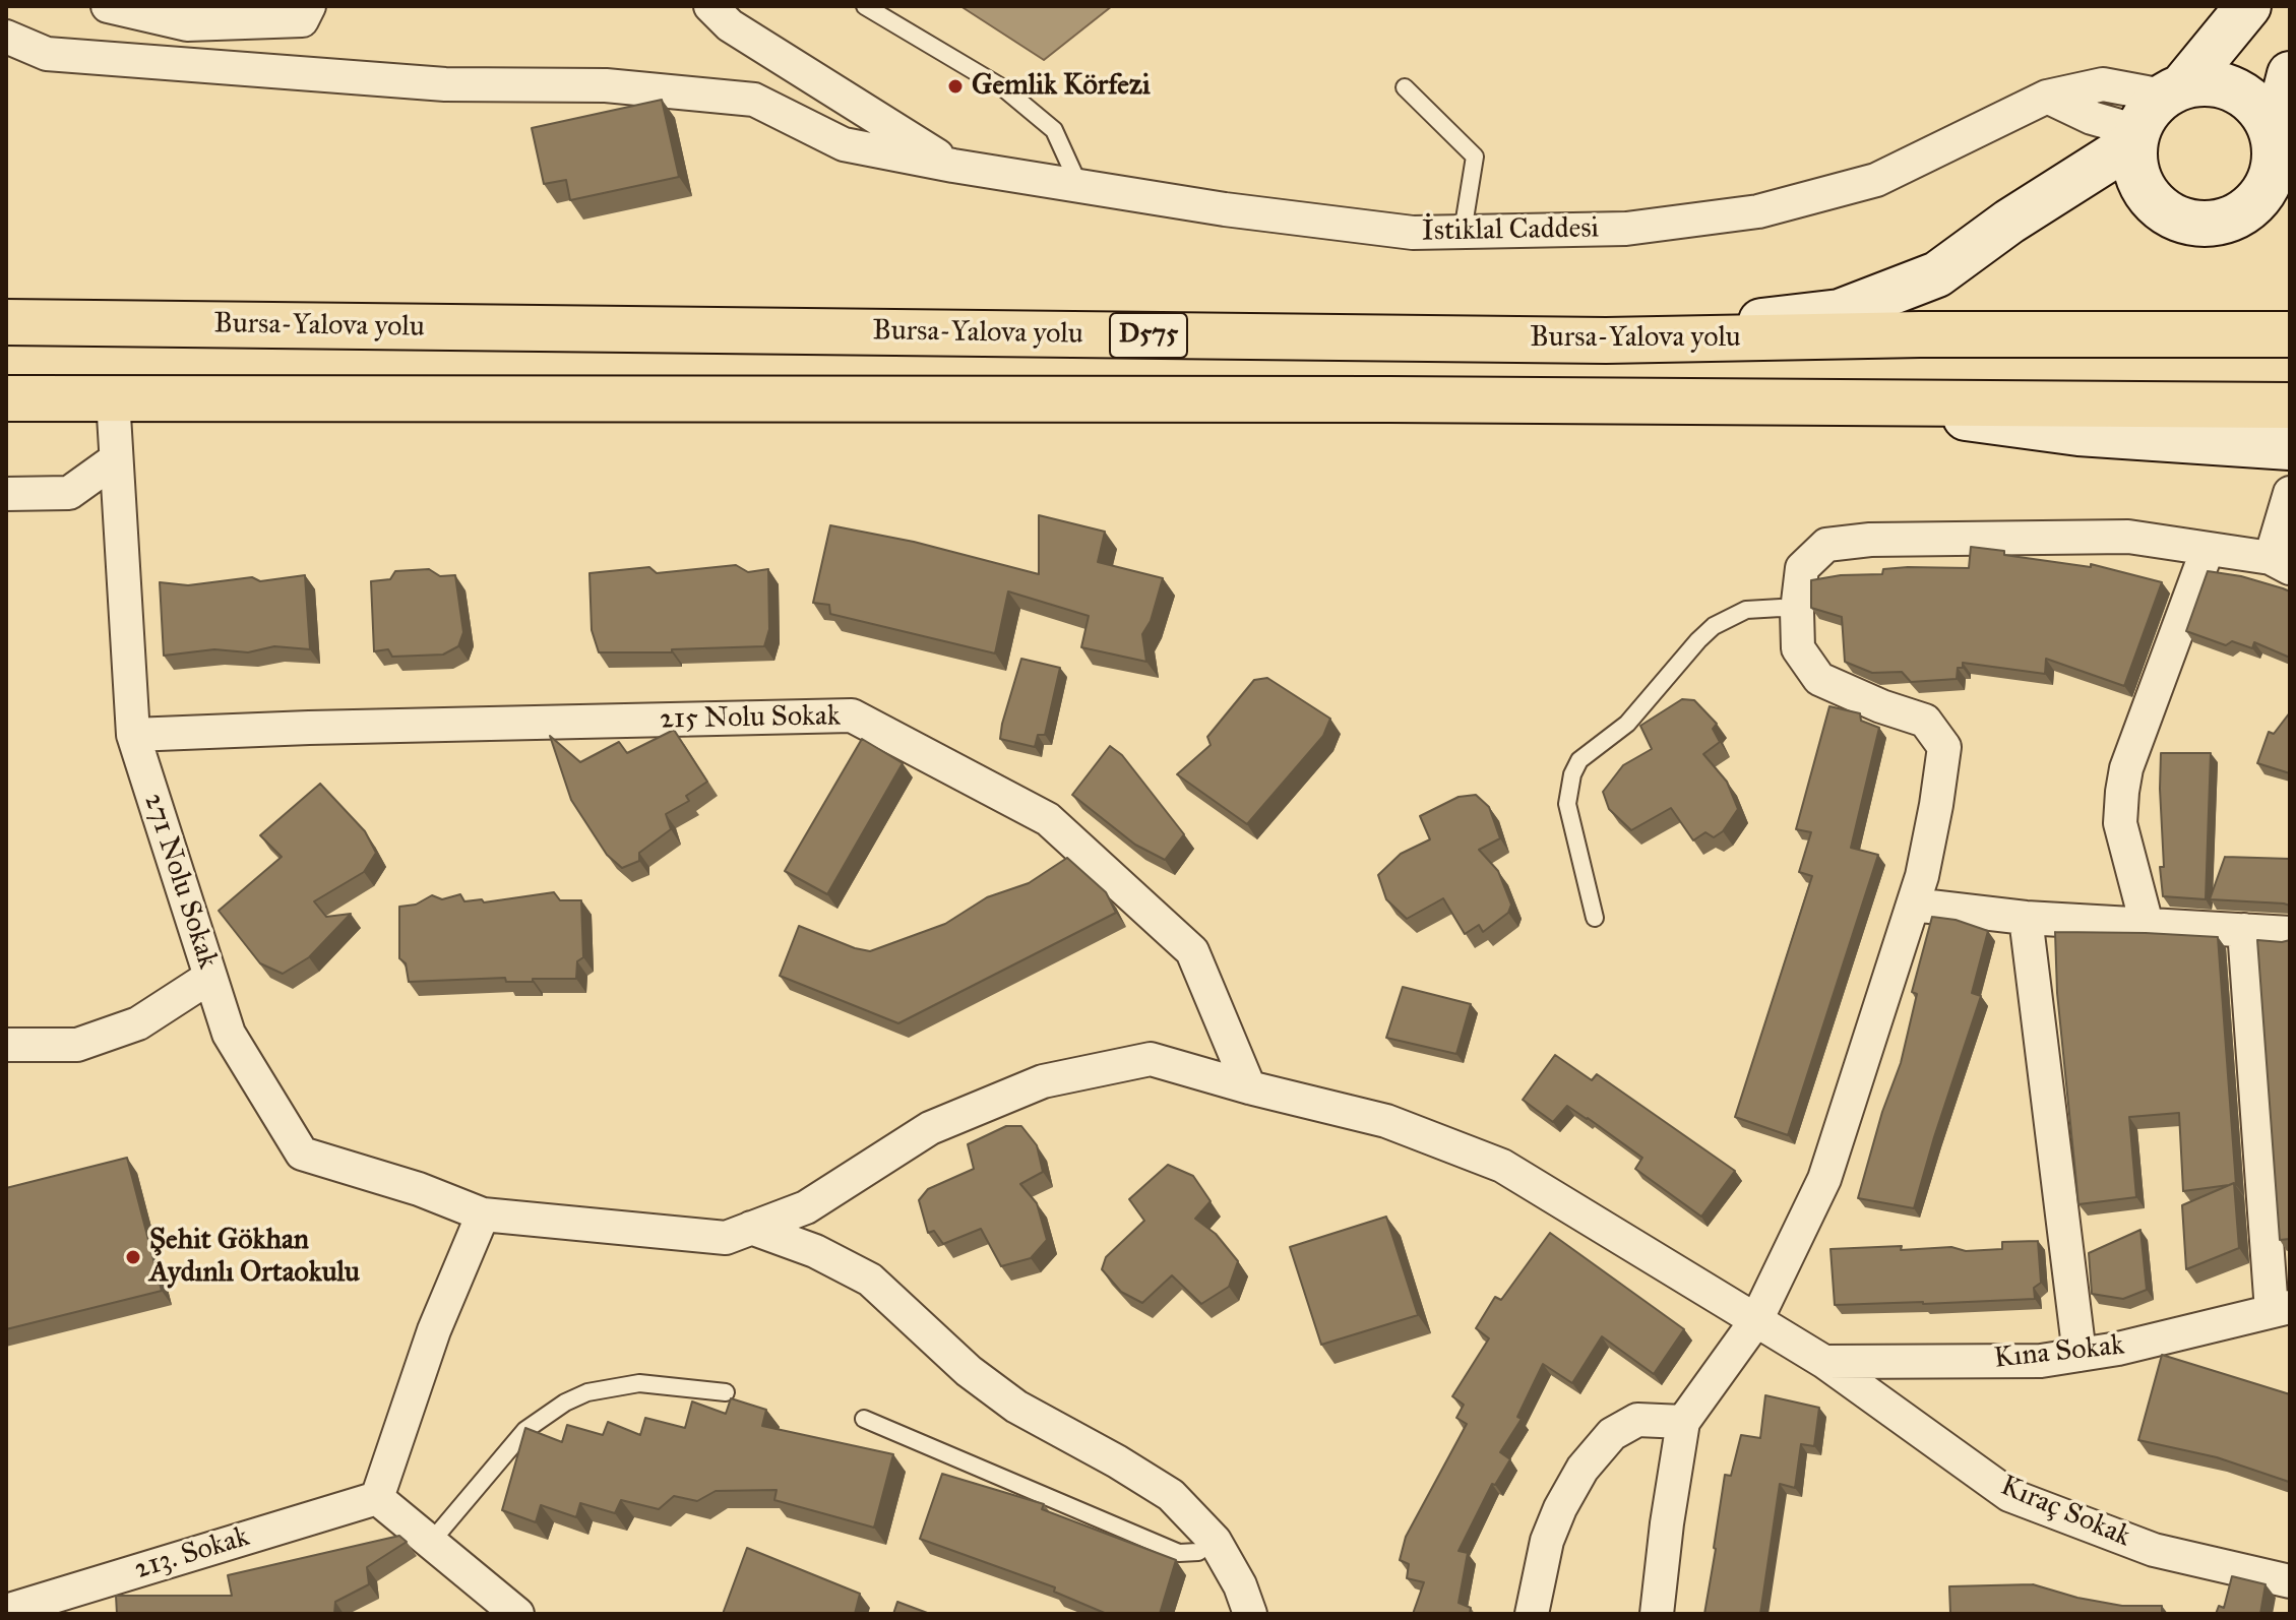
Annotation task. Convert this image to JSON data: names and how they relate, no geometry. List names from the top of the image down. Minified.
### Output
{"streets":{"highway":["Bursa-Yalova yolu","D575"],"street":["İstiklal Caddesi","215 Nolu Sokak","271 Nolu Sokak","Kına Sokak","Kıraç Sokak","213. Sokak"]},"crossings":[["D575","271 Nolu Sokak"],["215 Nolu Sokak","271 Nolu Sokak"],["215 Nolu Sokak","Kıraç Sokak"],["271 Nolu Sokak","Kıraç Sokak"],["Kına Sokak","Kıraç Sokak"]],"places":["Gemlik Körfezi","Şehit Gökhan Aydınlı Ortaokulu"]}
